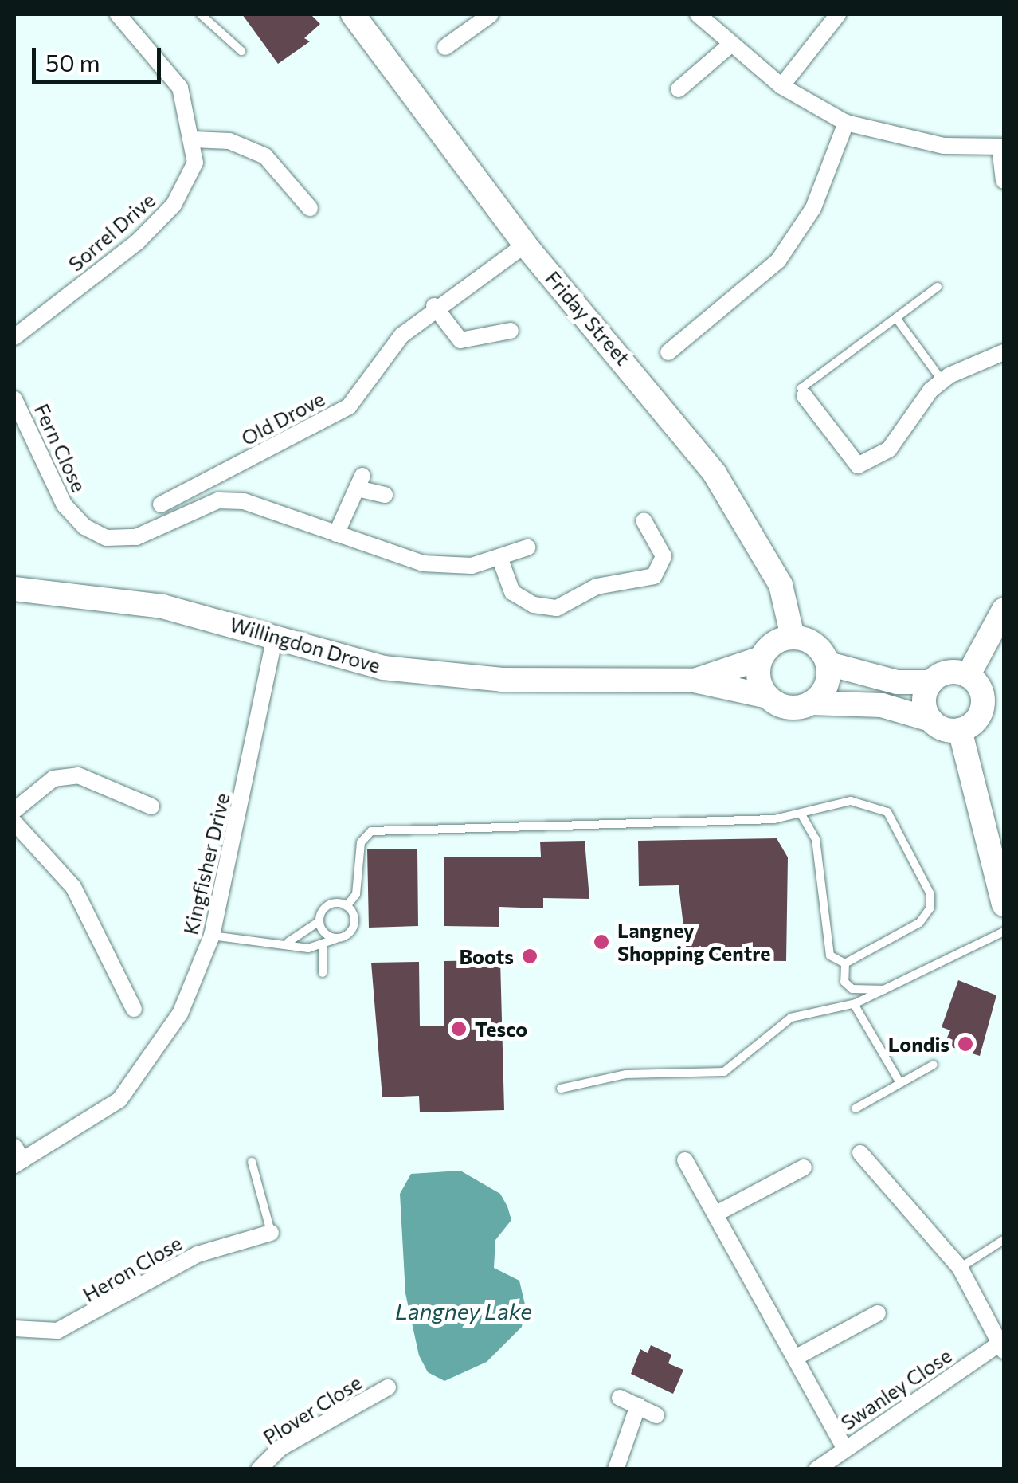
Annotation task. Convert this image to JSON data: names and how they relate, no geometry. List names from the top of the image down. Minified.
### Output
{"streets":{"main road":["Friday Street","Willingdon Drove"],"street":["Sorrel Drive","Old Drove","Fern Close","Kingfisher Drive","Heron Close","Swanley Close","Plover Close"]},"crossings":[["Friday Street","Old Drove"],["Friday Street","Willingdon Drove"],["Willingdon Drove","Kingfisher Drive"]],"water":["Langney Lake"],"places":["Langney Shopping Centre","Boots","Tesco","Londis"],"scale_bar":"50 m"}
